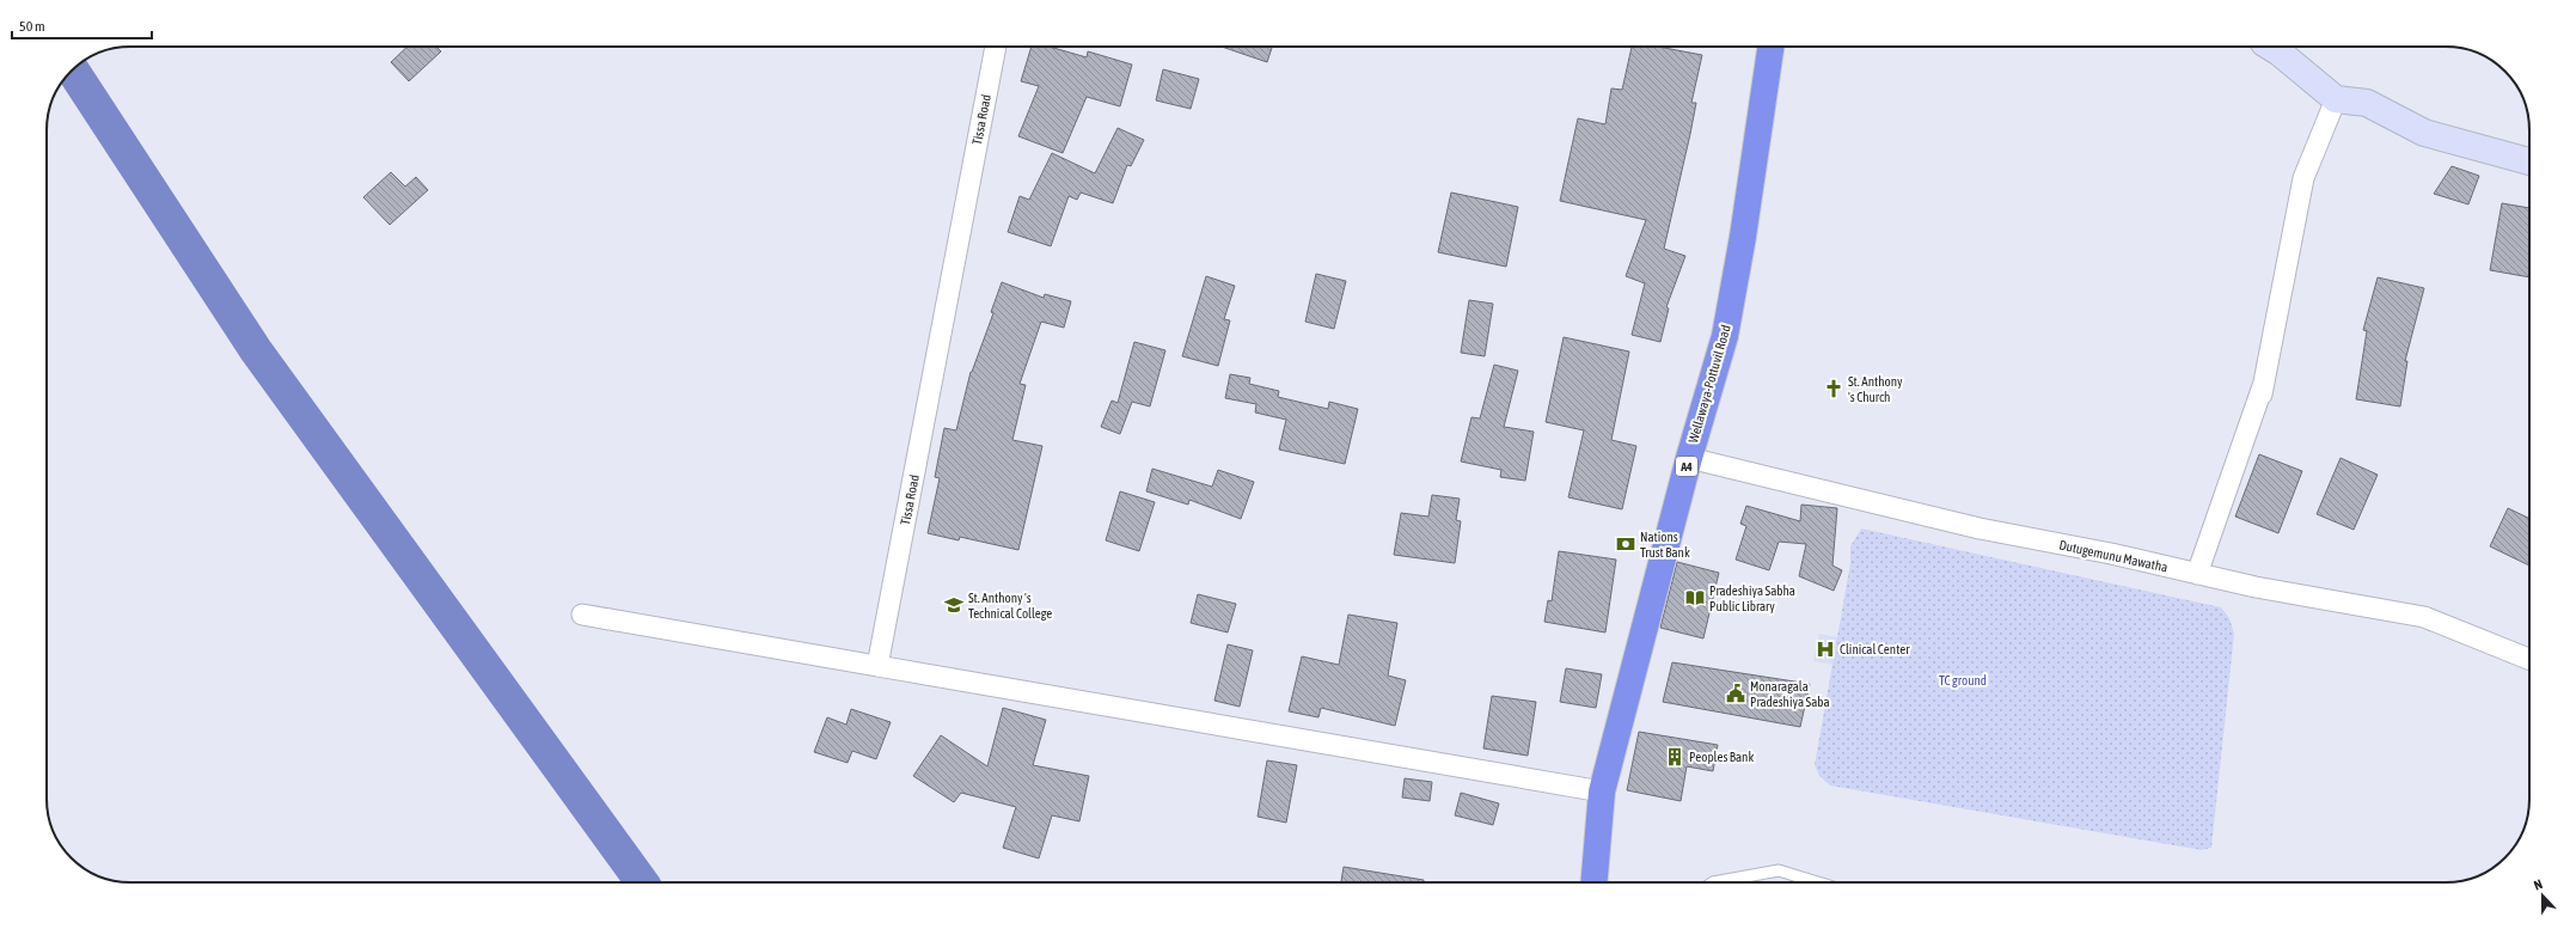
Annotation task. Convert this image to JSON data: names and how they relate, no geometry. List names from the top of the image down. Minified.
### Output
{"streets":{"highway":["Wellawaya-Pottuvil Road","A4"],"street":["Tissa Road","Dutugemunu Mawatha"]},"crossings":[["Wellawaya-Pottuvil Road","Dutugemunu Mawatha"]],"parks":["TC ground"],"places":{"church":["St. Anthony 's Church"],"bank":["Nations Trust Bank"],"library":["Pradeshiya Sabha Public Library"],"school or university":["St. Anthony 's Technical College"],"hospital":["Clinical Center"],"public building":["Monaragala Pradeshiya Saba"],"building":["Peoples Bank"]},"scale_bar":"50 m","north":"top"}
